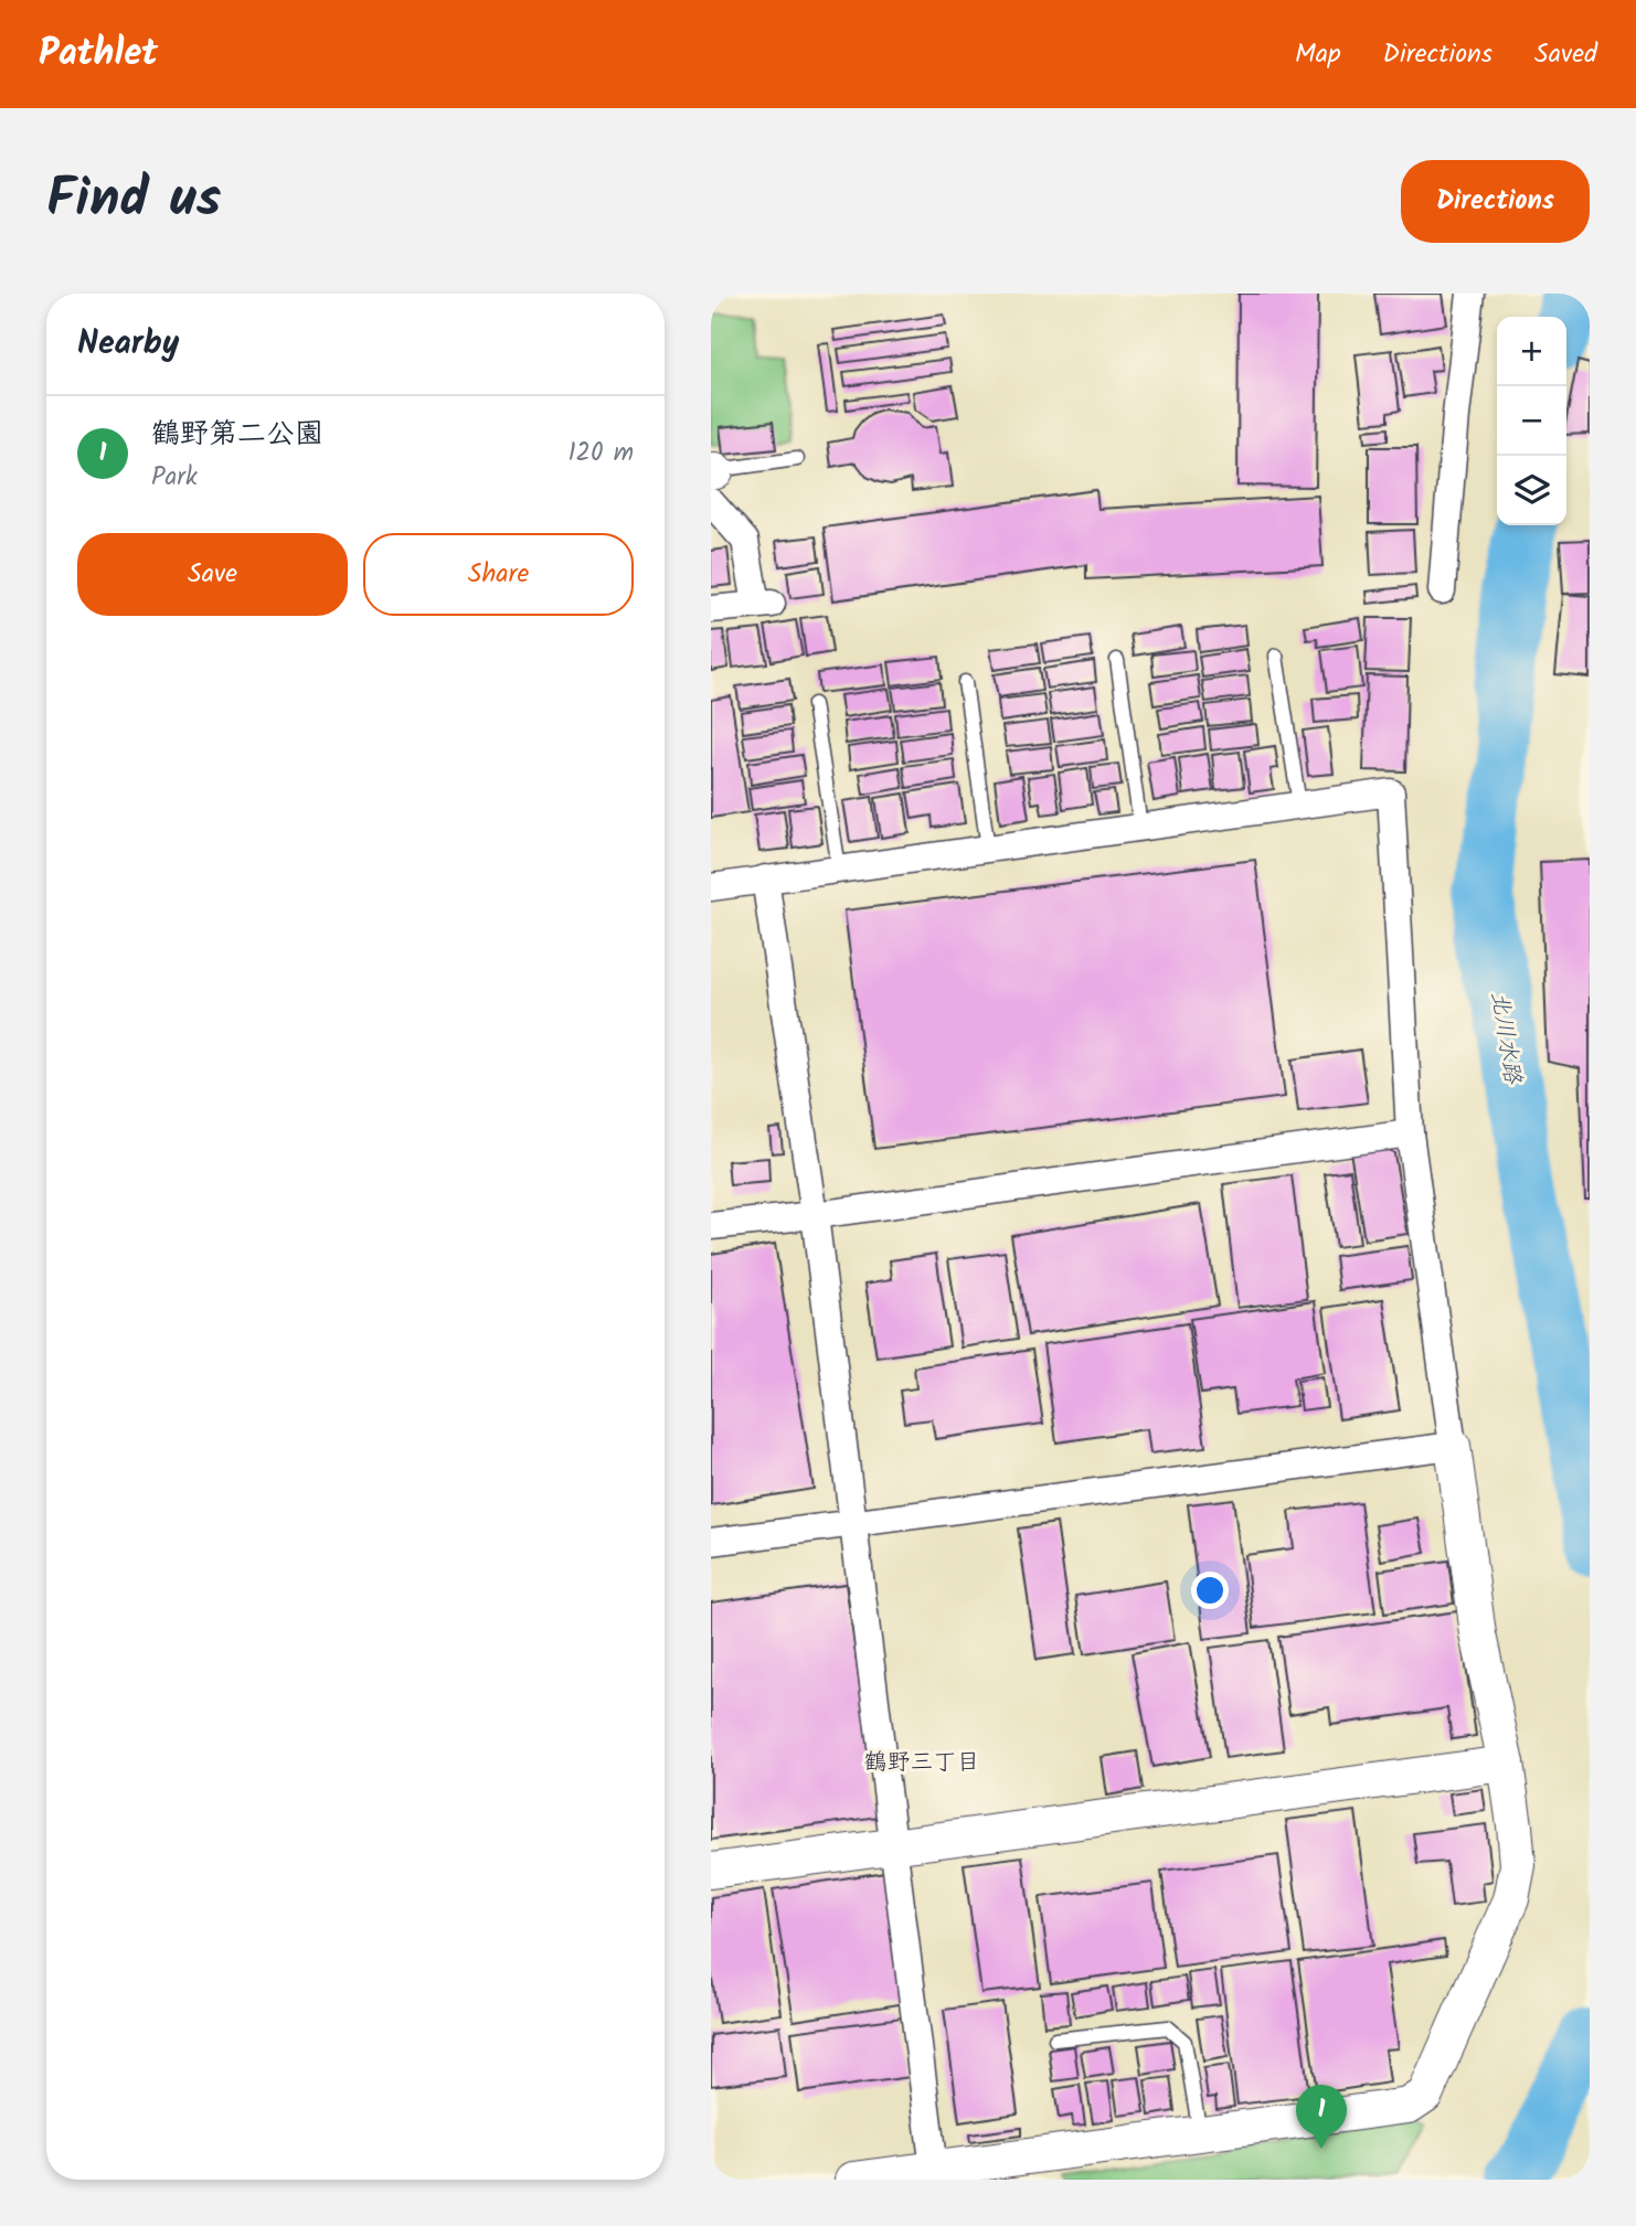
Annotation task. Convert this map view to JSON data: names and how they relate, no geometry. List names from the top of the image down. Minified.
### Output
{"districts":["鶴野三丁目"],"water":["北川水路"],"page":{"header":"Pathlet","nav":["Map","Directions","Saved"],"title":"Find us","buttons":["Directions",["Save","Share"]],"heading":"Nearby","map_buttons":["+","−"],"list":[{"mark":"1","name":"鶴野第二公園","note":"Park","value":"120 m"}],"pins":"1"}}
